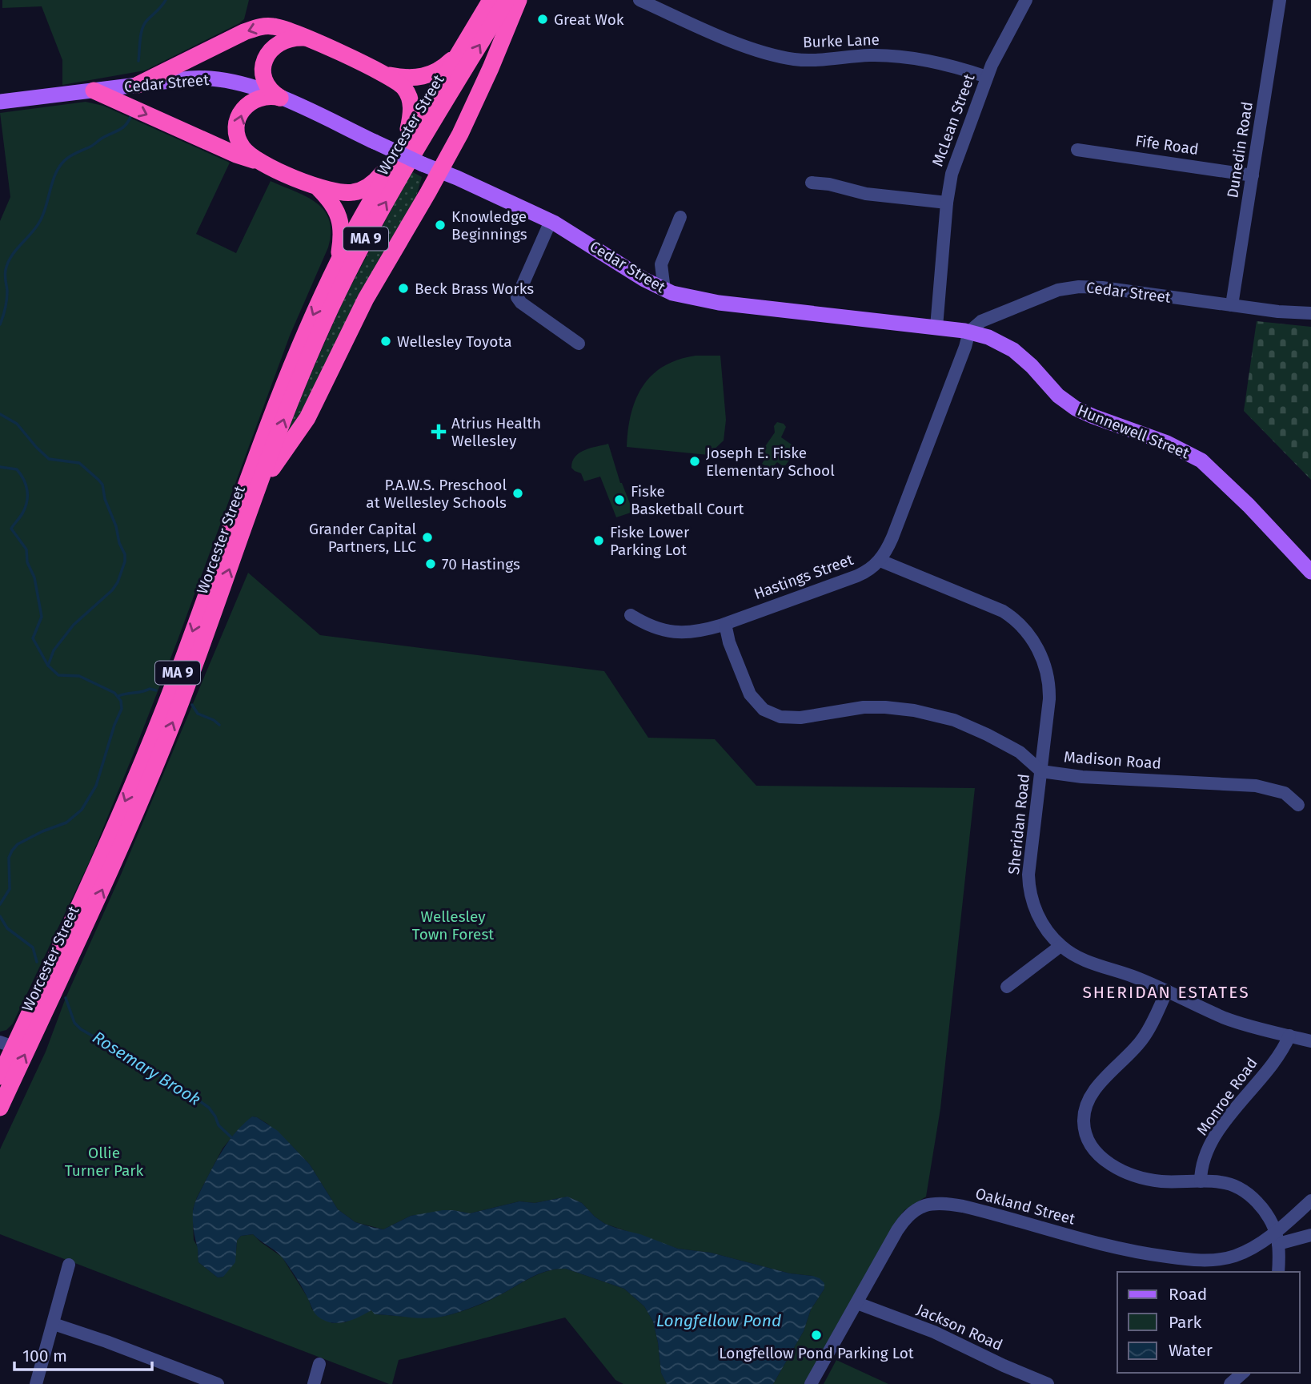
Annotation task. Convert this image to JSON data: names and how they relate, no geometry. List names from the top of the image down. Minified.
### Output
{"streets":{"highway":["Worcester Street","MA 9"],"main road":["Cedar Street","Hunnewell Street"],"street":["Burke Lane","McLean Street","Fife Road","Dunedin Road","Hastings Street","Madison Road","Sheridan Road","Monroe Road","Oakland Street","Jackson Road"]},"crossings":[["Burke Lane","McLean Street"],["Cedar Street","McLean Street"],["Cedar Street","Dunedin Road"],["Cedar Street","Hunnewell Street"],["Cedar Street","Hastings Street"],["Fife Road","Dunedin Road"],["Hunnewell Street","Hastings Street"],["Hastings Street","Madison Road"],["Hastings Street","Sheridan Road"],["Madison Road","Sheridan Road"],["Sheridan Road","Monroe Road"],["Oakland Street","Jackson Road"]],"districts":["SHERIDAN ESTATES"],"water":["Rosemary Brook","Longfellow Pond"],"parks":["Wellesley Town Forest","Ollie Turner Park"],"places":{"other":["Great Wok","Knowledge Beginnings","Beck Brass Works","Wellesley Toyota","Joseph E. Fiske Elementary School","P.A.W.S. Preschool at Wellesley Schools","Fiske Basketball Court","Grander Capital Partners, LLC","Fiske Lower Parking Lot","70 Hastings","Longfellow Pond Parking Lot"],"health":["Atrius Health Wellesley"]},"legend":["Road","Park","Water"],"scale_bar":"100 m"}
